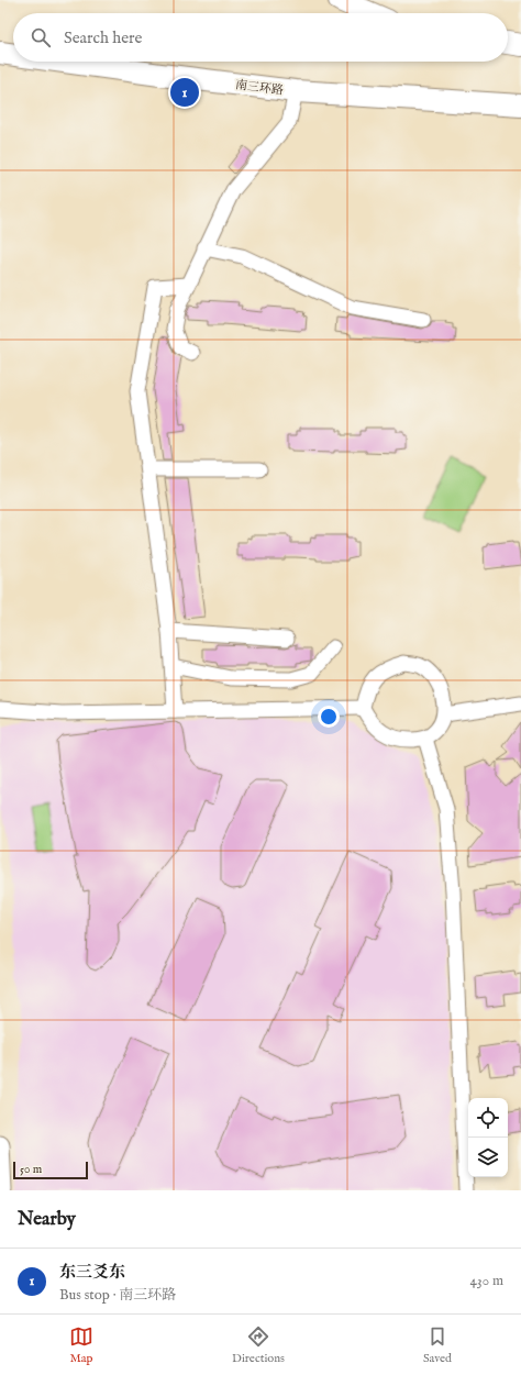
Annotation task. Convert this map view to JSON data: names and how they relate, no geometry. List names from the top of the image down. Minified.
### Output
{"streets":{"highway":["南三环路"]},"scale_bar":"50 m","page":{"search":"Search here","pins":"1","scale":"50 m","heading":"Nearby","list":[{"mark":"1","name":"东三爻东","note":"Bus stop · 南三环路","value":"430 m"}],"nav":["Map","Directions","Saved"]}}
